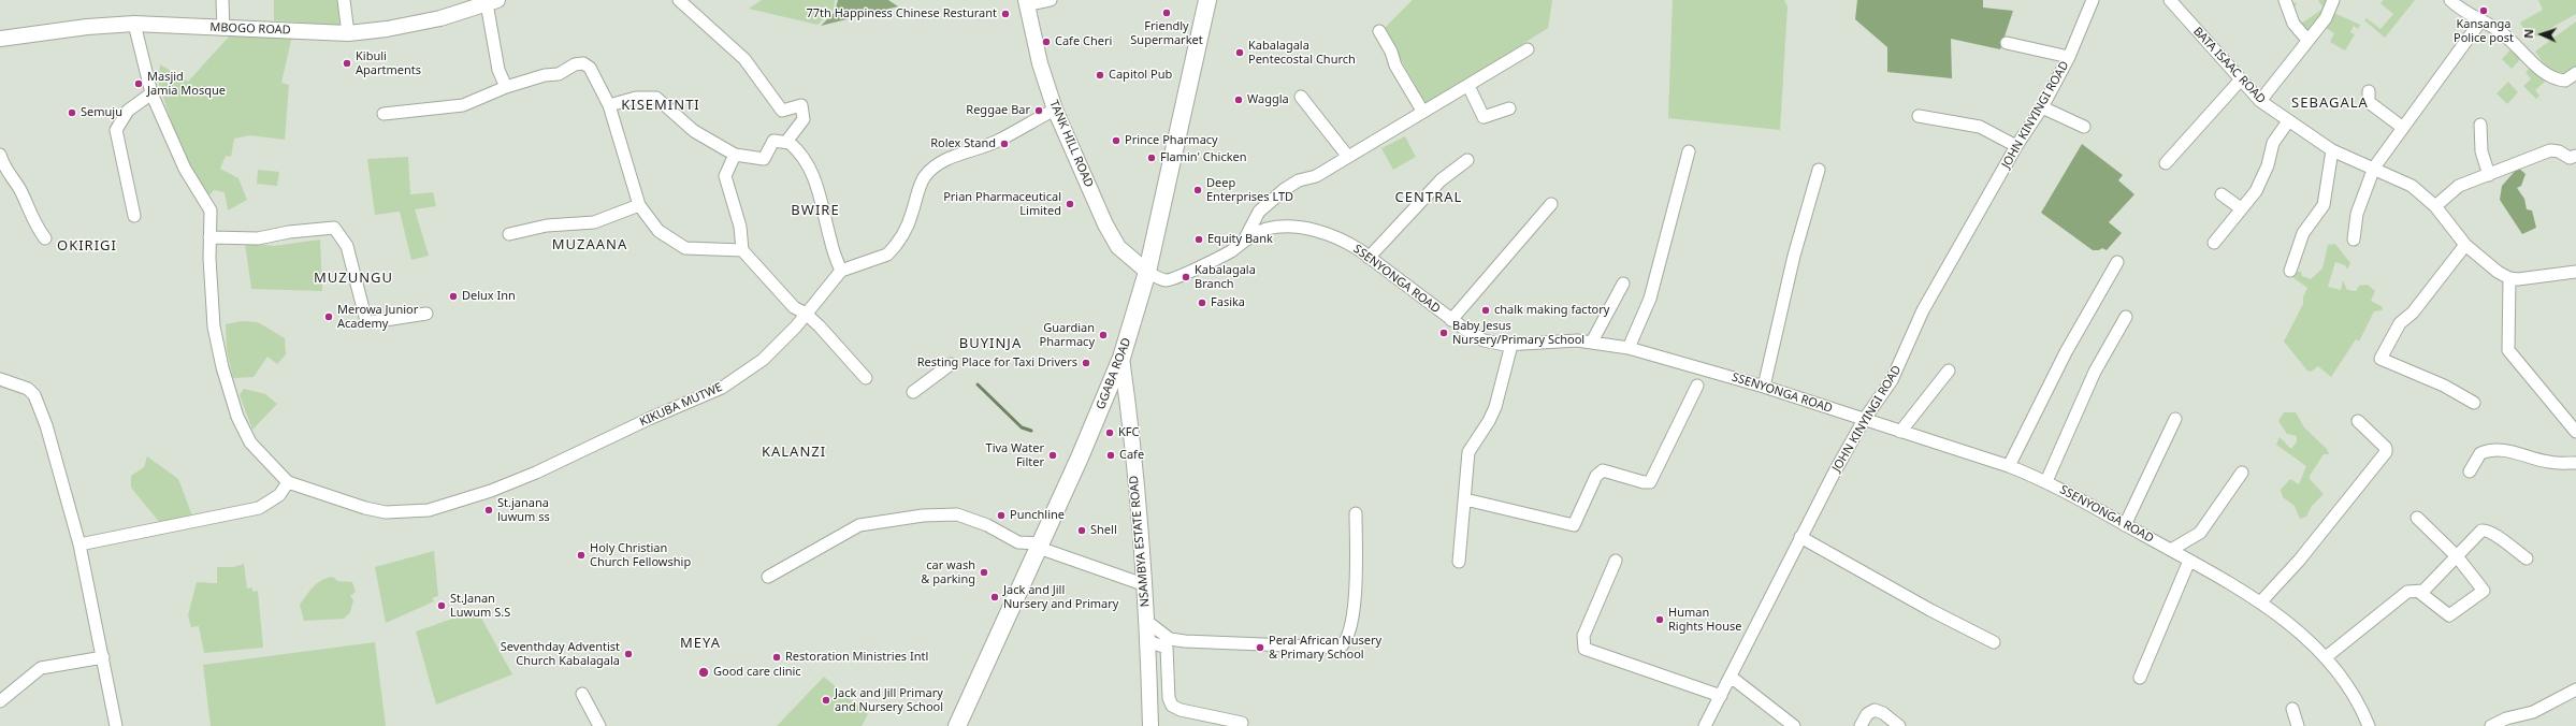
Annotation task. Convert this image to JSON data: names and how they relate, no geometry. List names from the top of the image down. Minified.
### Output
{"streets":{"main road":["GGABA ROAD"],"street":["MBOGO ROAD","BATA ISAAC ROAD","JOHN KINYINGI ROAD","TANK HILL ROAD","SSENYONGA ROAD","KIKUBA MUTWE","NSAMBYA ESTATE ROAD"]},"crossings":[["JOHN KINYINGI ROAD","SSENYONGA ROAD"],["TANK HILL ROAD","SSENYONGA ROAD"],["TANK HILL ROAD","GGABA ROAD"],["SSENYONGA ROAD","GGABA ROAD"],["GGABA ROAD","NSAMBYA ESTATE ROAD"]],"districts":["SEBAGALA","KISEMINTI","CENTRAL","BWIRE","MUZAANA","OKIRIGI","MUZUNGU","BUYINJA","KALANZI","MEYA"],"places":["Kansanga Police post","Friendly Supermarket","77th Happiness Chinese Resturant","Cafe Cheri","Kabalagala Pentecostal Church","Kibuli Apartments","Capitol Pub","Masjid Jamia Mosque","Waggla","Reggae Bar","Semuju","Prince Pharmacy","Rolex Stand","Flamin' Chicken","Deep Enterprises LTD","Prian Pharmaceutical Limited","Equity Bank","Kabalagala Branch","Delux Inn","Fasika","chalk making factory","Merowa Junior Academy","Baby Jesus Nursery/Primary School","Guardian Pharmacy","Resting Place for Taxi Drivers","KFC","Tiva Water Filter","Cafe","St.janana luwum ss","Punchline","Shell","Holy Christian Church Fellowship","car wash & parking","Jack and Jill Nursery and Primary","St.Janan Luwum S.S","Human Rights House","Peral African Nusery & Primary School","Seventhday Adventist Church Kabalagala","Restoration Ministries Intl","Good care clinic","Jack and Jill Primary and Nursery School"],"north":"left"}
